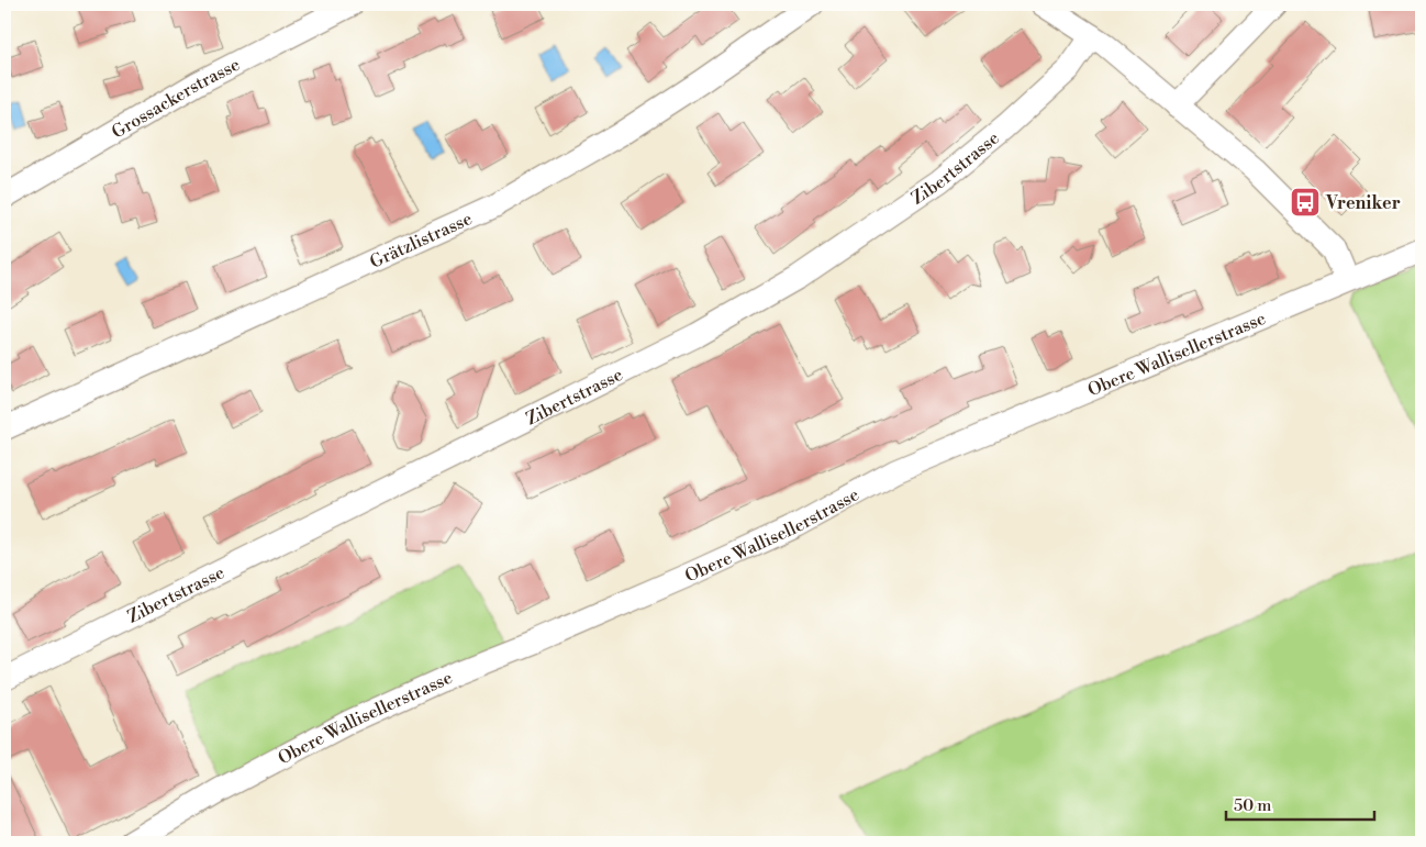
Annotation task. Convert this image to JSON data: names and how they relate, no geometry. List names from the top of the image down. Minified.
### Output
{"streets":{"street":["Grossackerstrasse","Zibertstrasse","Grätzlistrasse","Obere Wallisellerstrasse"]},"places":{"bus stop":["Vreniker"]},"scale_bar":"50 m"}
